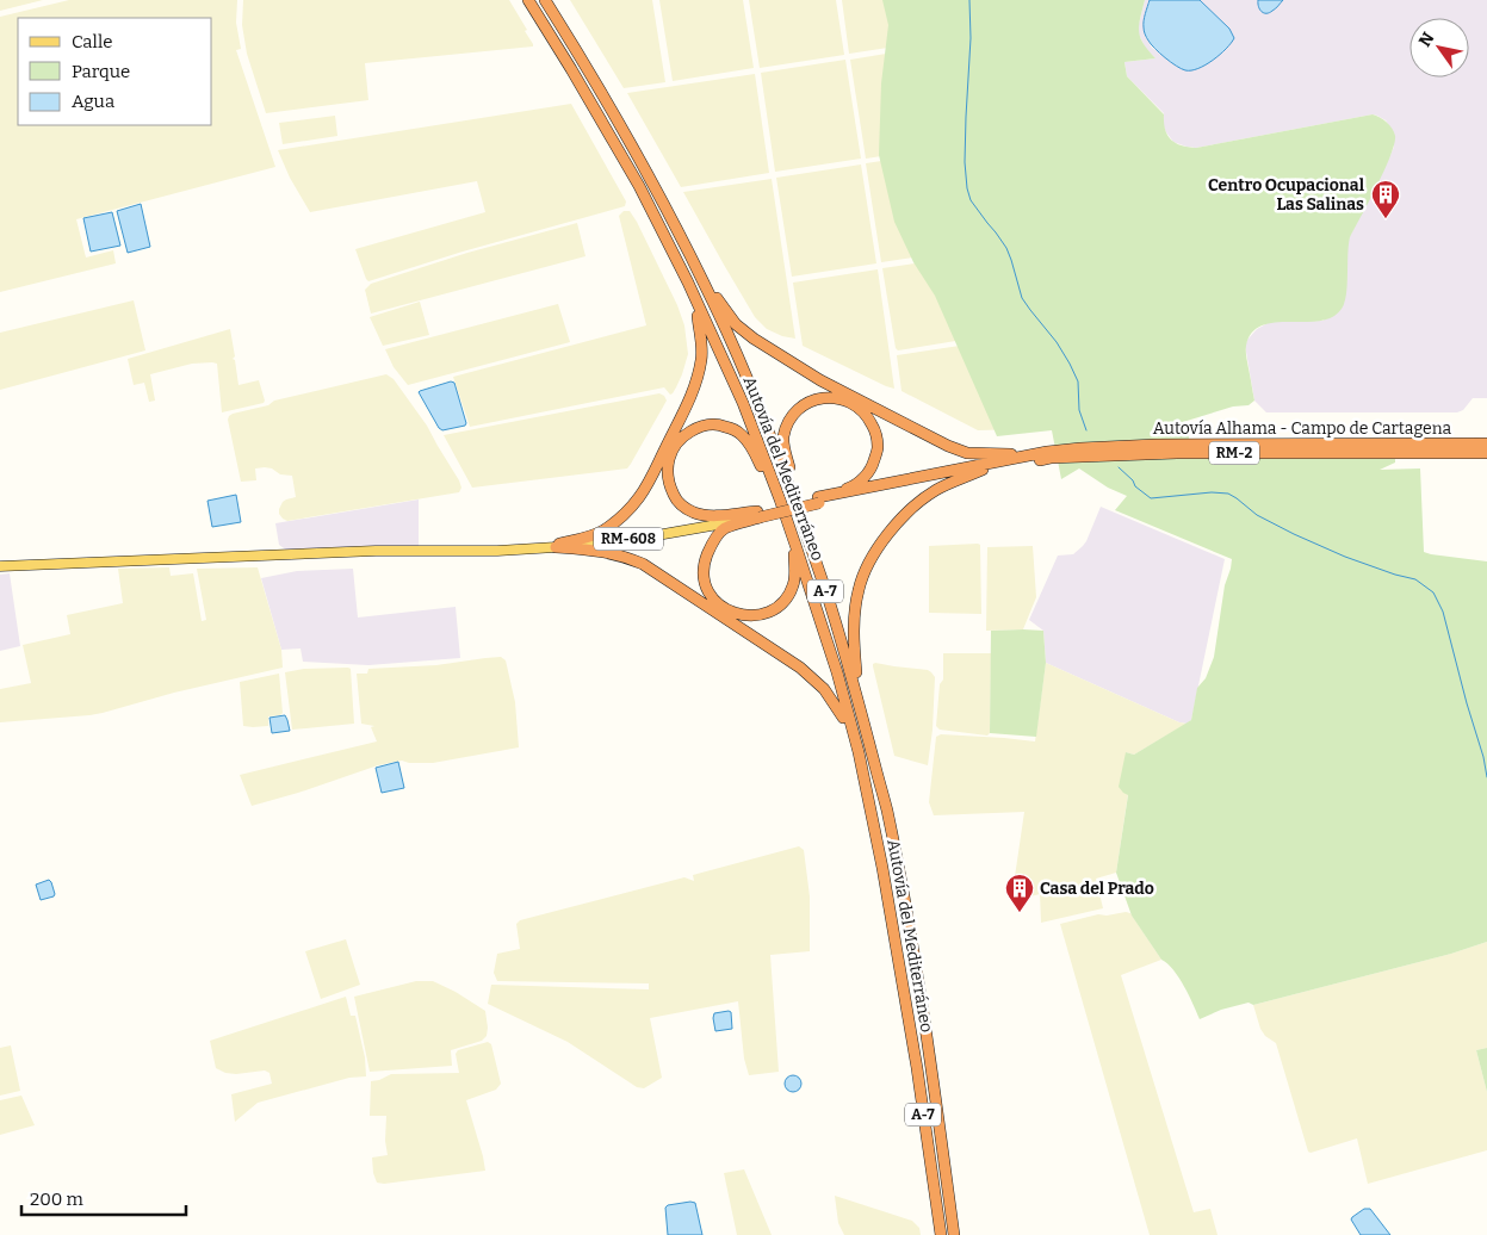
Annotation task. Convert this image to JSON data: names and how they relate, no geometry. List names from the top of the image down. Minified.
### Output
{"streets":{"highway":["Autovía Alhama - Campo de Cartagena","RM-2","Autovía del Mediterráneo","A-7"]},"crossings":[["Autovía Alhama - Campo de Cartagena","RM-2"]],"places":{"building":["Centro Ocupacional Las Salinas","Casa del Prado"]},"legend":["Calle","Parque","Agua"],"scale_bar":"200 m","north":"top left"}
